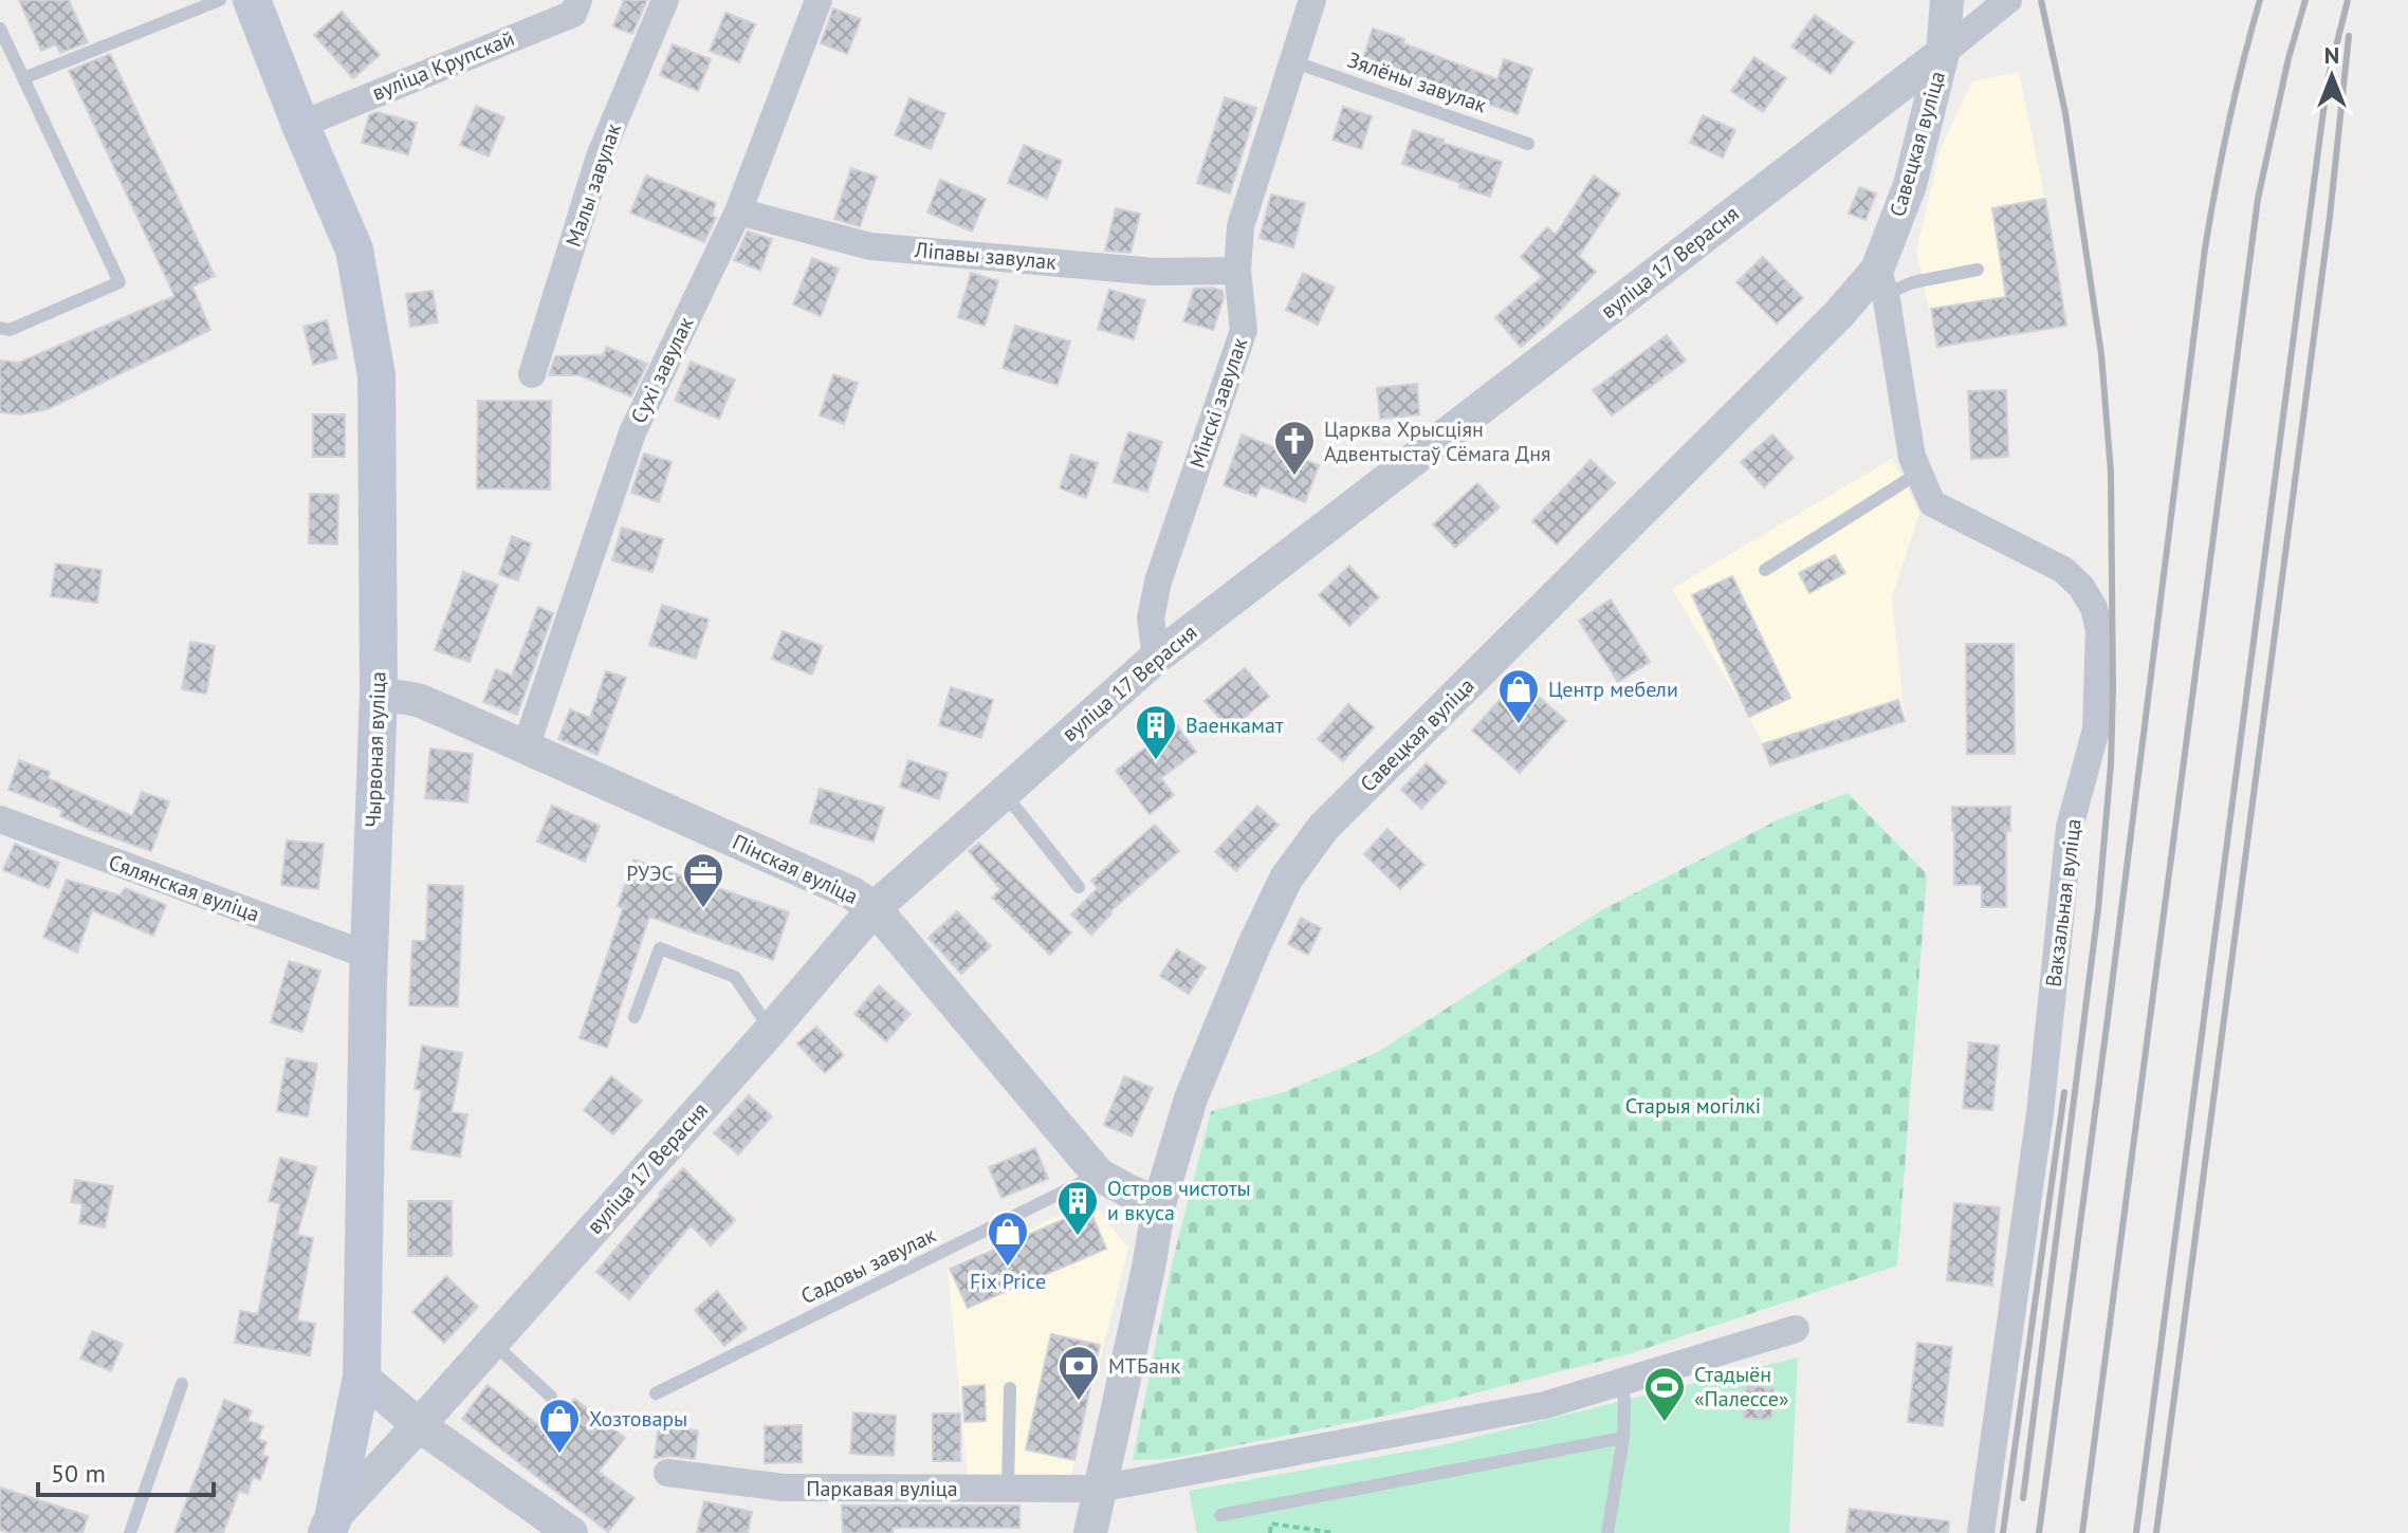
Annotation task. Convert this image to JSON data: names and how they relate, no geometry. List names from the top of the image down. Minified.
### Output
{"streets":{"main road":["Чырвоная вуліца"],"street":["вуліца Крупскай","Савецкая вуліца","Малы завулак","Ліпавы завулак","вуліца 17 Верасня","Сухі завулак","Мінскі завулак","Пінская вуліца","Сялянская вуліца","Вакзальная вуліца","Паркавая вуліца"],"lane":["Зялёны завулак","Садовы завулак"]},"crossings":[["вуліца Крупскай","Чырвоная вуліца"],["Зялёны завулак","Мінскі завулак"],["Савецкая вуліца","вуліца 17 Верасня"],["Савецкая вуліца","Пінская вуліца"],["Савецкая вуліца","Вакзальная вуліца"],["Савецкая вуліца","Паркавая вуліца"],["Ліпавы завулак","Сухі завулак"],["Ліпавы завулак","Мінскі завулак"],["вуліца 17 Верасня","Мінскі завулак"],["вуліца 17 Верасня","Чырвоная вуліца"],["вуліца 17 Верасня","Пінская вуліца"],["Сухі завулак","Пінская вуліца"],["Чырвоная вуліца","Пінская вуліца"],["Чырвоная вуліца","Сялянская вуліца"],["Пінская вуліца","Садовы завулак"]],"parks":["Старыя могілкі"],"places":{"church":["Царква Хрысціян Адвентыстаў Сёмага Дня"],"shop":["Центр мебели","Fix Price","Хозтовары"],"building":["Ваенкамат","Остров чистоты и вкуса"],"office":["РУЭС"],"bank":["МТБанк"],"sports":["Стадыён «Палессе»"]},"scale_bar":"50 m","north":"top"}
